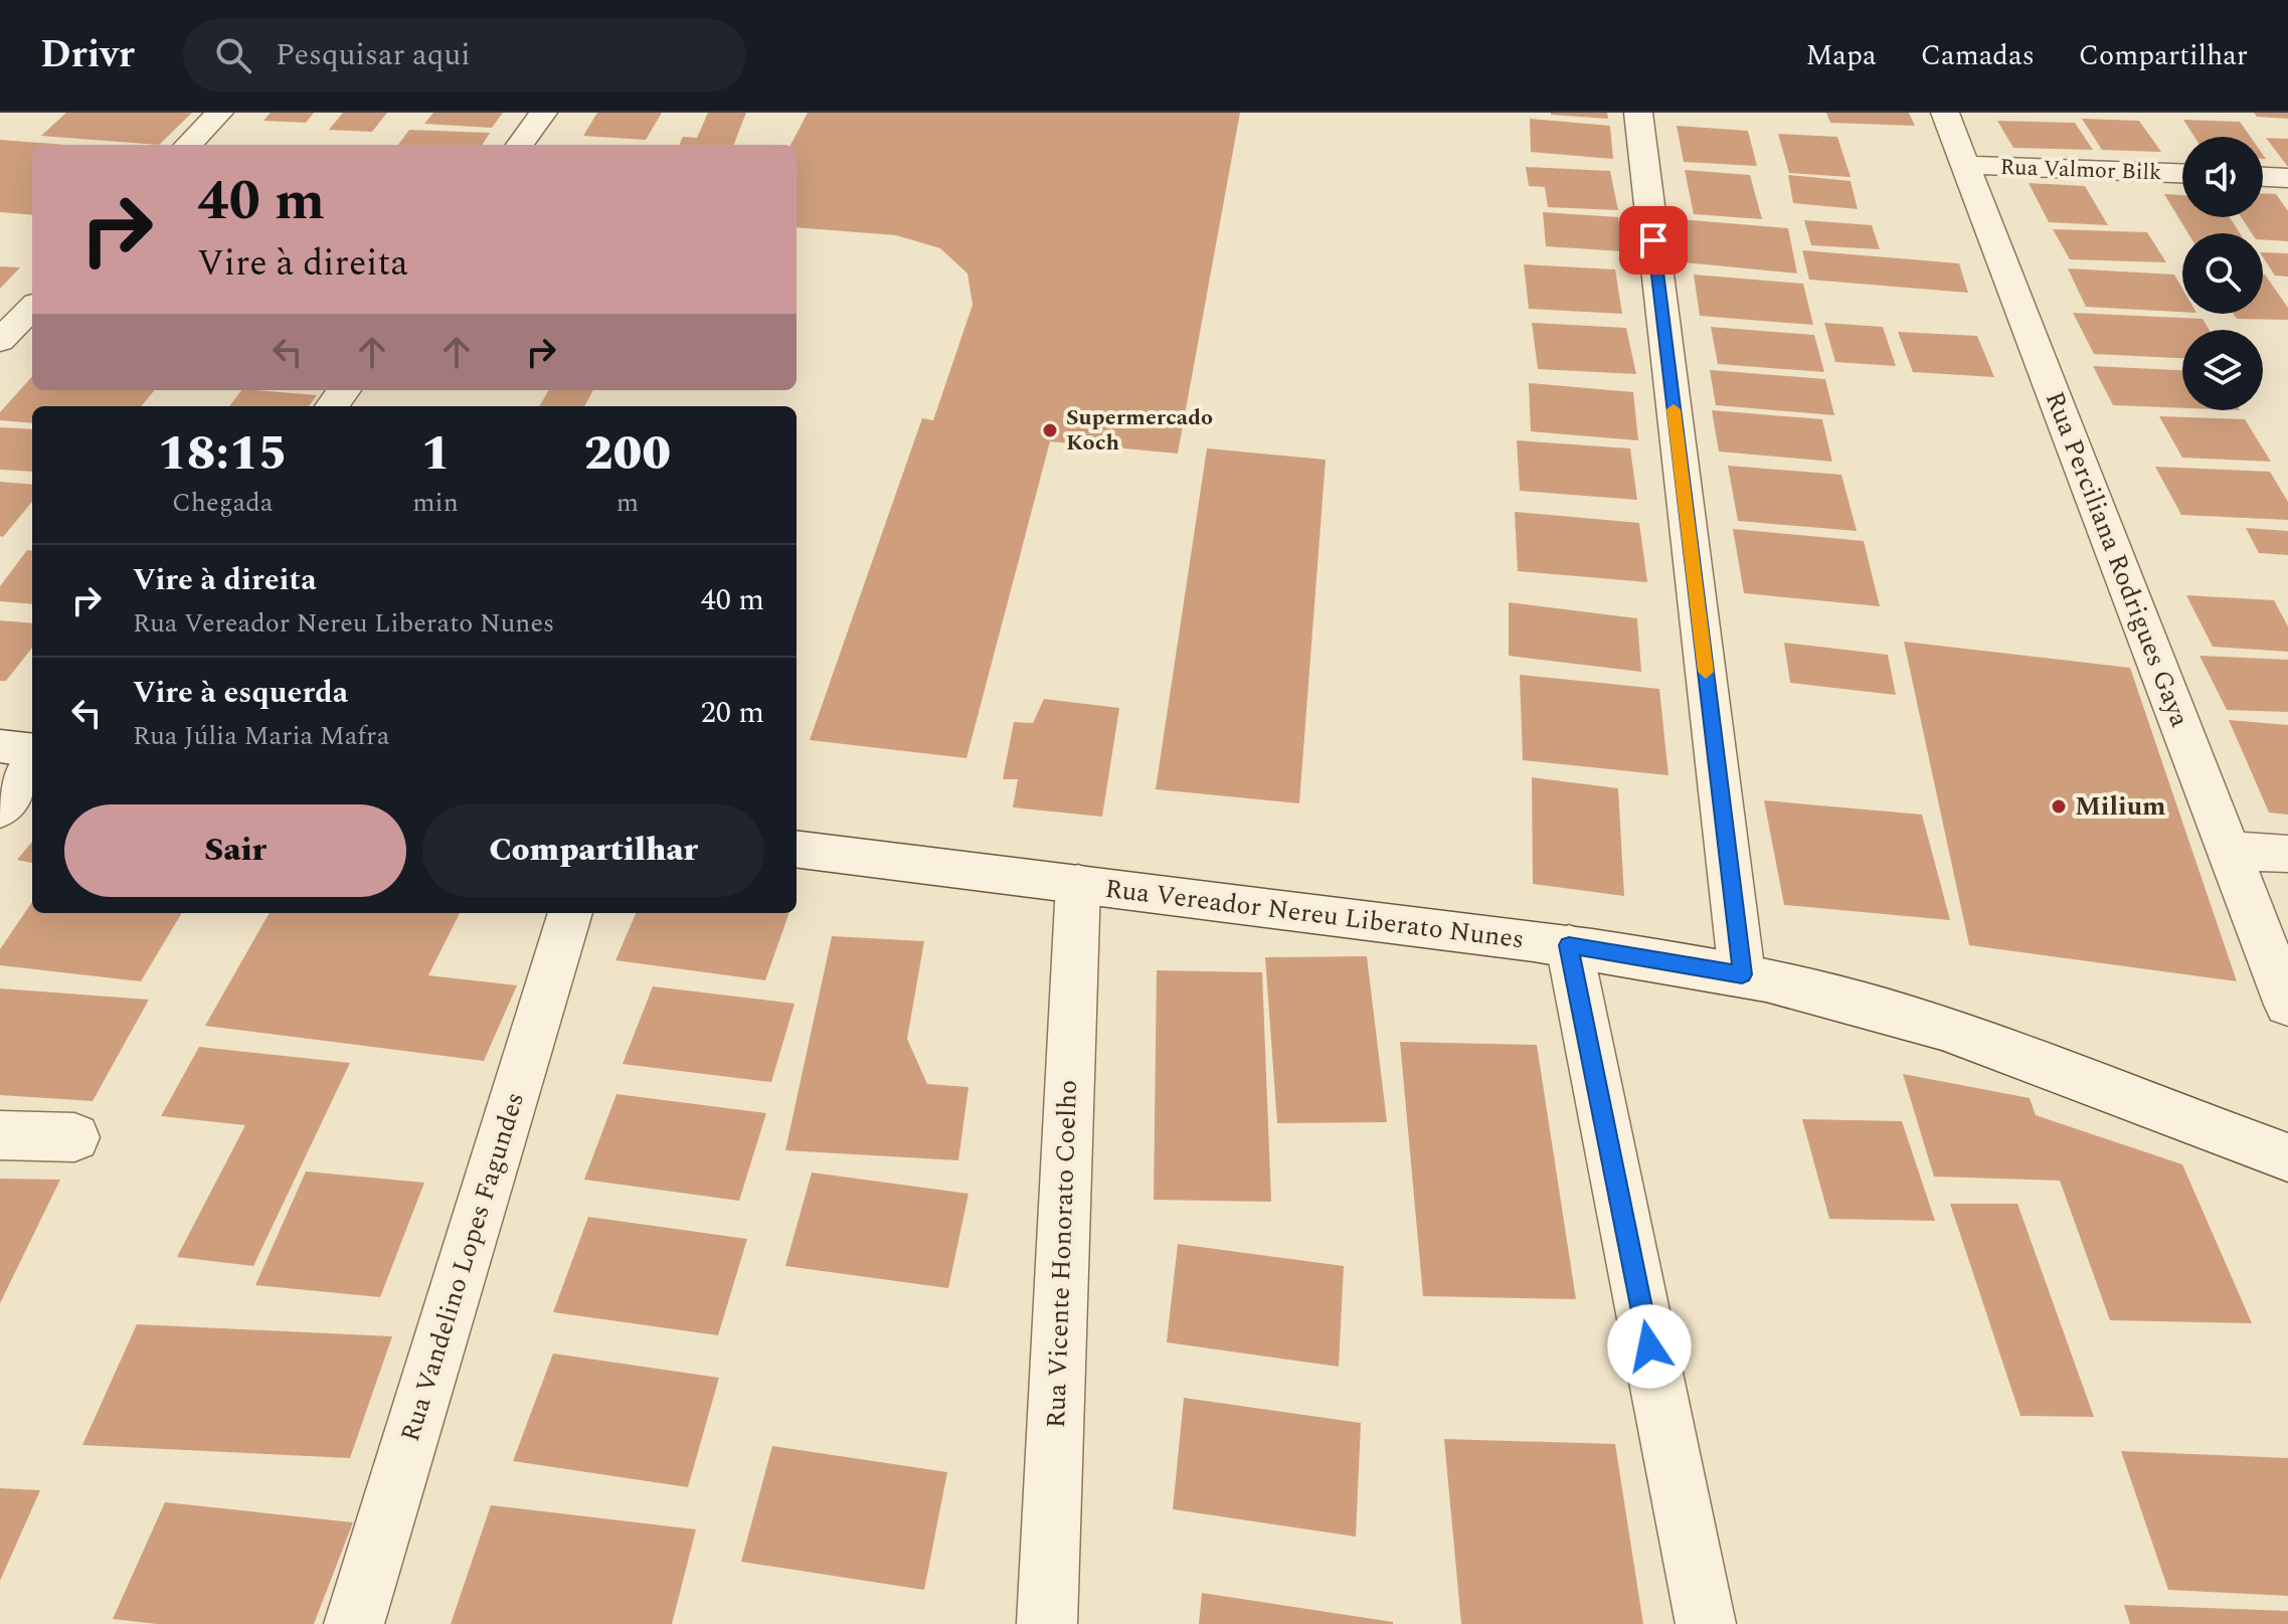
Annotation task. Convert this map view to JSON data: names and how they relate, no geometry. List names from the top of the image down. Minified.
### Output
{"streets":{"street":["Rua Valmor Bilk","Rua Perciliana Rodrigues Gaya","Rua Vereador Nereu Liberato Nunes","Rua Vicente Honorato Coelho","Rua Vandelino Lopes Fagundes"]},"crossings":[["Rua Valmor Bilk","Rua Perciliana Rodrigues Gaya"],["Rua Vereador Nereu Liberato Nunes","Rua Vicente Honorato Coelho"]],"places":["Supermercado Koch","Milium"],"page":{"header":"Drivr","search":"Pesquisar aqui","nav":["Mapa","Camadas","Compartilhar"],"turn":["40 m","Vire à direita"],"eta":["18:15","Chegada","1","min","200","m"],"list":[{"name":"Vire à direita","note":"Rua Vereador Nereu Liberato Nunes","value":"40 m"},{"name":"Vire à esquerda","note":"Rua Júlia Maria Mafra","value":"20 m"}],"buttons":["Sair","Compartilhar"]}}
